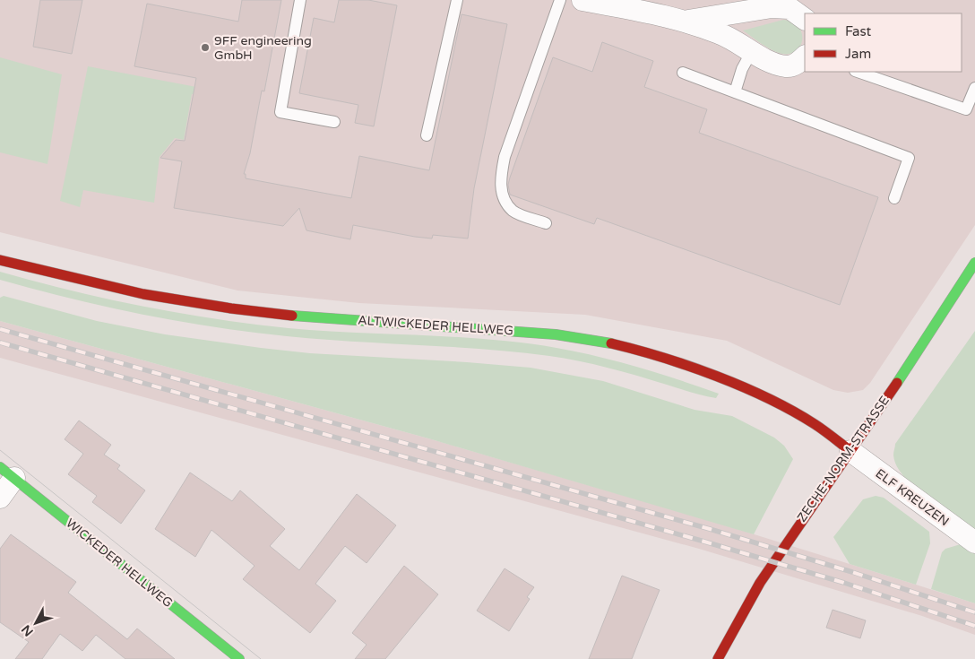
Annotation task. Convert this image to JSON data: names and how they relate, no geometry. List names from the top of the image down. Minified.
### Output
{"streets":{"main road":["ALTWICKEDER HELLWEG","ZECHE-NORM-STRASSE","WICKEDER HELLWEG"],"street":["ELF KREUZEN"]},"crossings":[["ALTWICKEDER HELLWEG","ZECHE-NORM-STRASSE"],["ALTWICKEDER HELLWEG","ELF KREUZEN"],["ZECHE-NORM-STRASSE","ELF KREUZEN"]],"places":["9FF engineering GmbH"],"legend":["Fast","Jam"],"north":"bottom left"}
